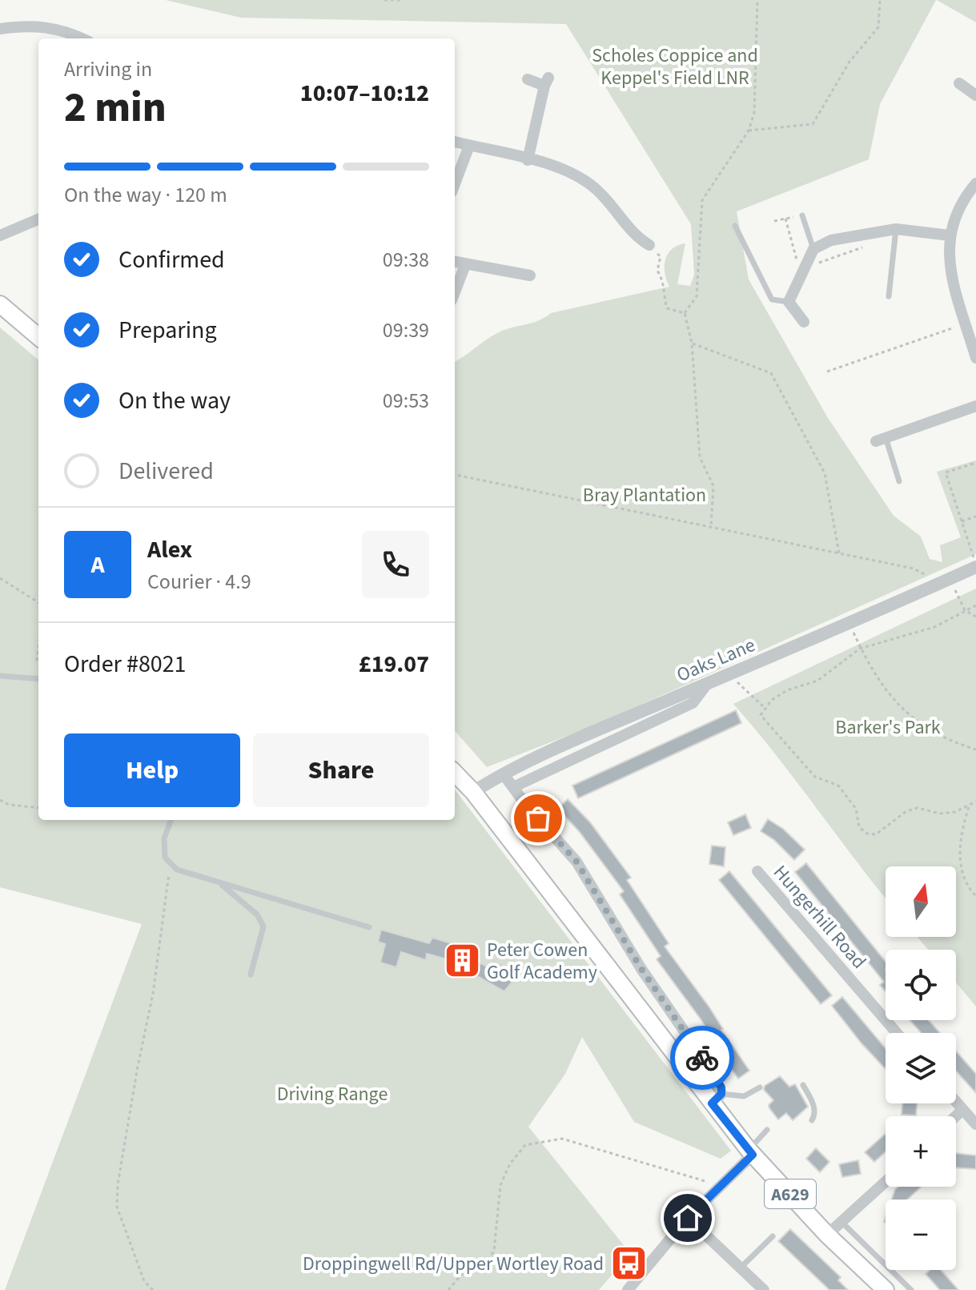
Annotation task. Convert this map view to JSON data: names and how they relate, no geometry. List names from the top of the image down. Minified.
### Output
{"streets":{"main road":["A629"],"street":["Oaks Lane","Hungerhill Road"]},"crossings":[["Oaks Lane","A629"]],"parks":["Scholes Coppice and Keppel's Field LNR","Bray Plantation","Barker's Park","Driving Range"],"places":{"building":["Peter Cowen Golf Academy"],"bus stop":["Droppingwell Rd/Upper Wortley Road"]},"north":"top","page":{"heading":["2 min","Arriving in","10:07–10:12"],"panel":["Alex","Courier · 4.9","Order #8021","£19.07"],"bar":"On the way · 120 m","list":[["Confirmed","09:38"],["Preparing","09:39"],["On the way","09:53"],"Delivered"],"round":"A","buttons":["Help","Share"],"map_buttons":["+","−"]}}
